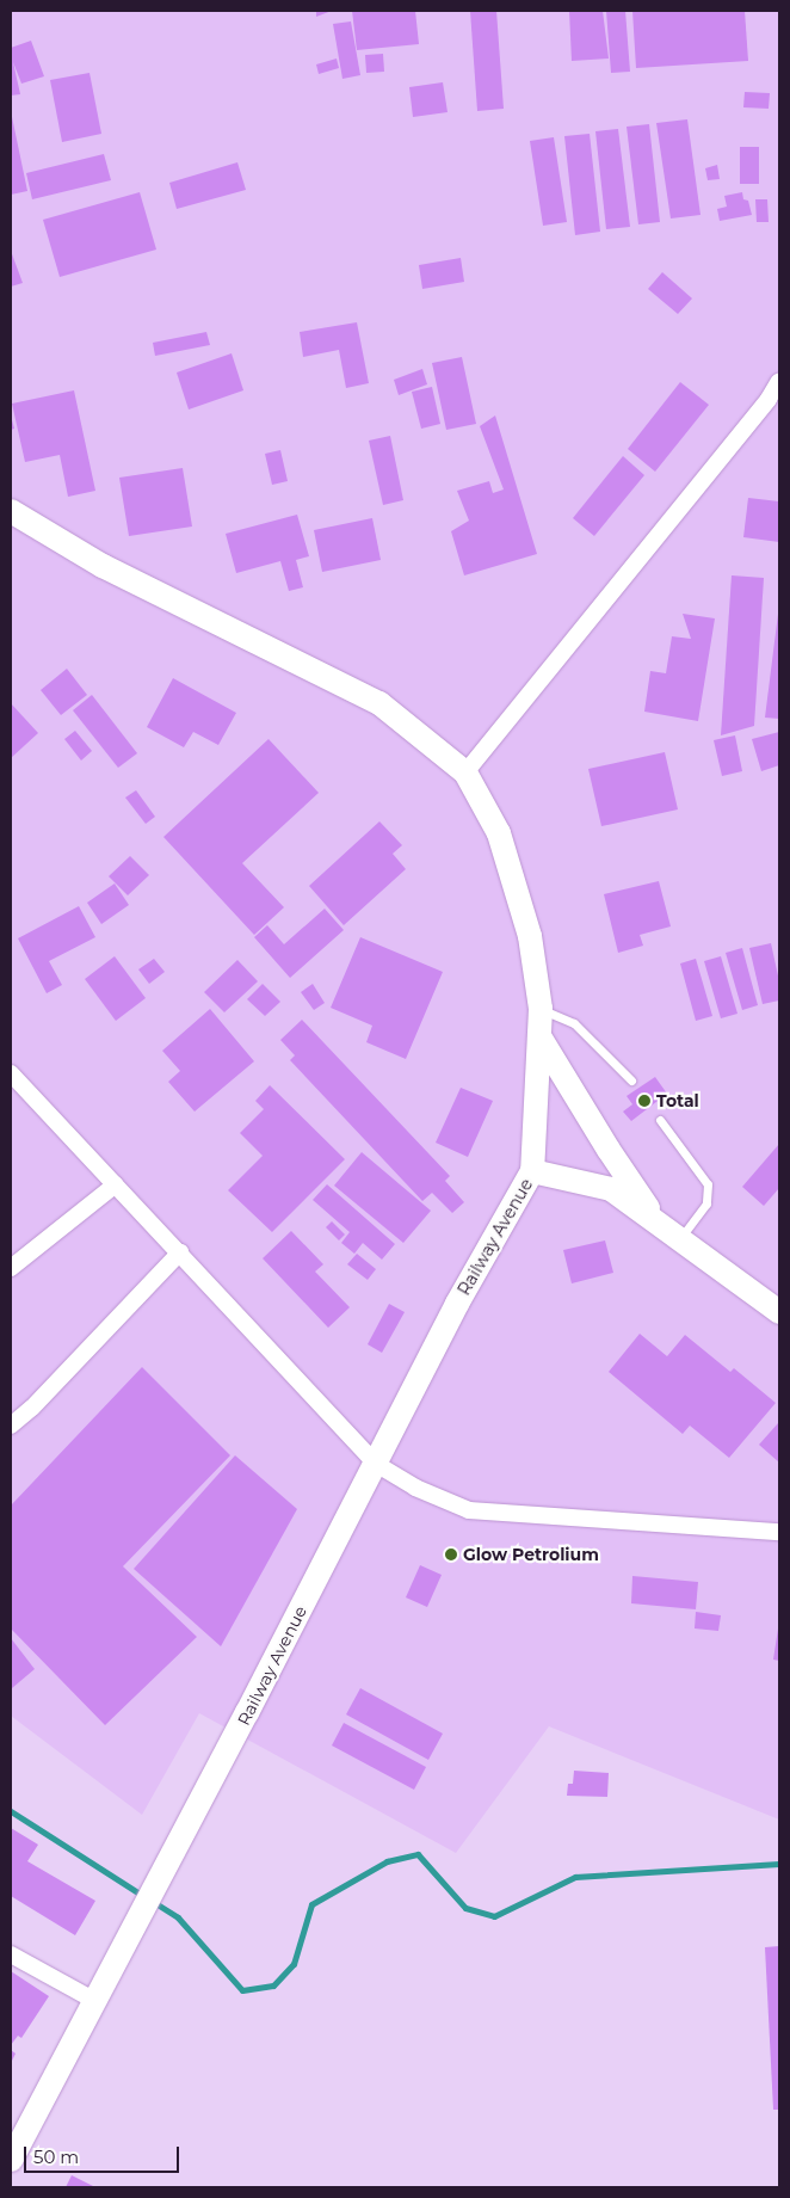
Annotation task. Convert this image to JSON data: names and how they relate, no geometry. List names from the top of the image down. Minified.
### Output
{"streets":{"main road":["Railway Avenue"]},"places":["Total","Glow Petrolium"],"scale_bar":"50 m"}
